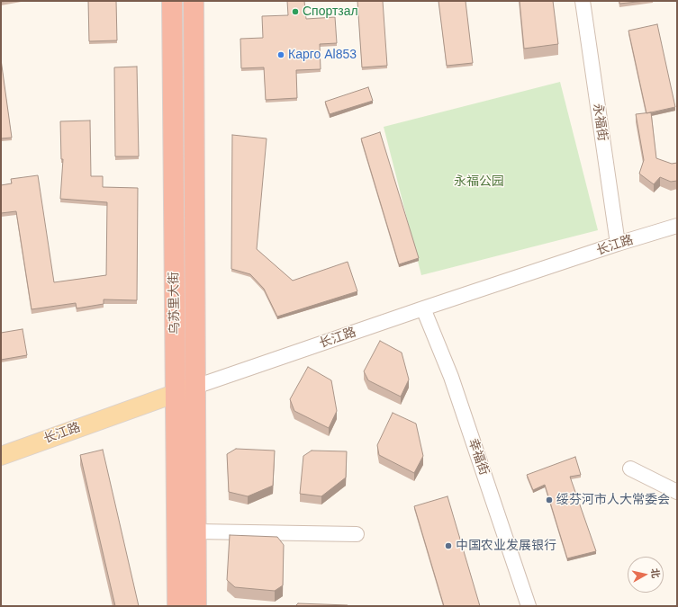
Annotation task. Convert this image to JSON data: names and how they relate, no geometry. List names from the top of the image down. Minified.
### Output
{"streets":{"highway":["乌苏里大街"],"main road":["长江路"],"street":["永福街","幸福街"]},"crossings":[["永福街","长江路"],["长江路","乌苏里大街"],["长江路","幸福街"]],"parks":["永福公园"],"places":["Спортзал","Карго Al853","绥芬河市人大常委会","中国农业发展银行"],"north":"right"}
